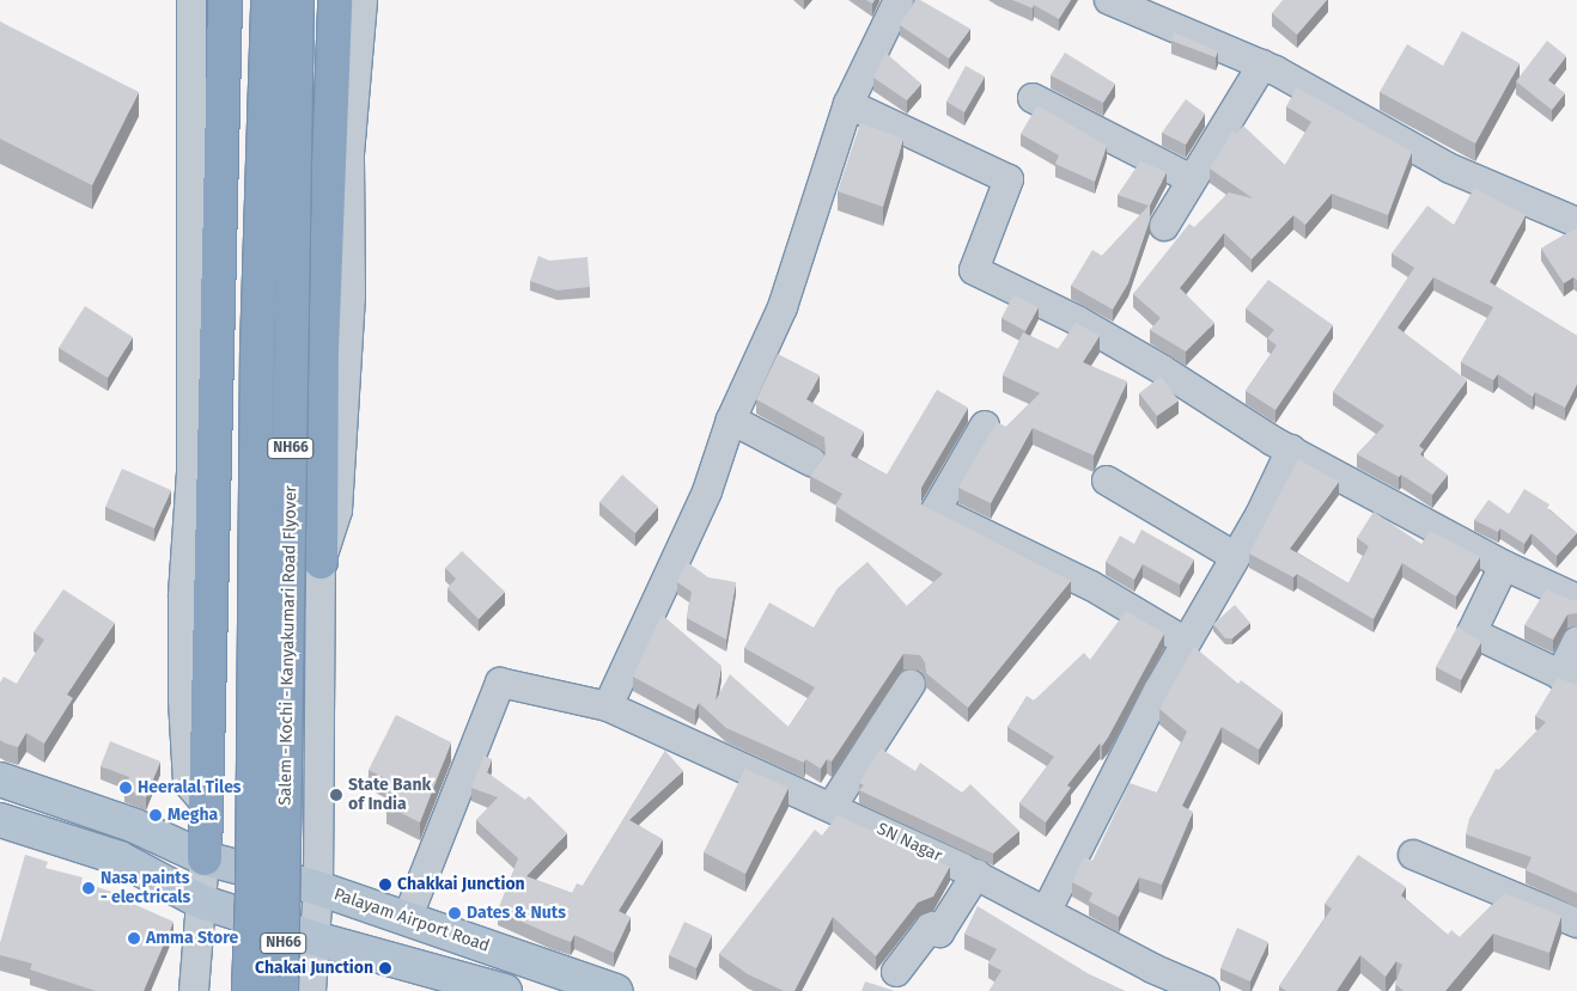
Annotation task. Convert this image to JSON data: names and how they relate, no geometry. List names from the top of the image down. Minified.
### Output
{"streets":{"highway":["NH66","Salem - Kochi - Kanyakumari Road Flyover"],"main road":["Palayam Airport Road"],"street":["SN Nagar"]},"crossings":[["SN Nagar","Palayam Airport Road"]],"places":["Heeralal Tiles","State Bank of India","Megha","Chakkai Junction","Nasa paints - electricals","Dates & Nuts","Amma Store","Chakai Junction"]}
